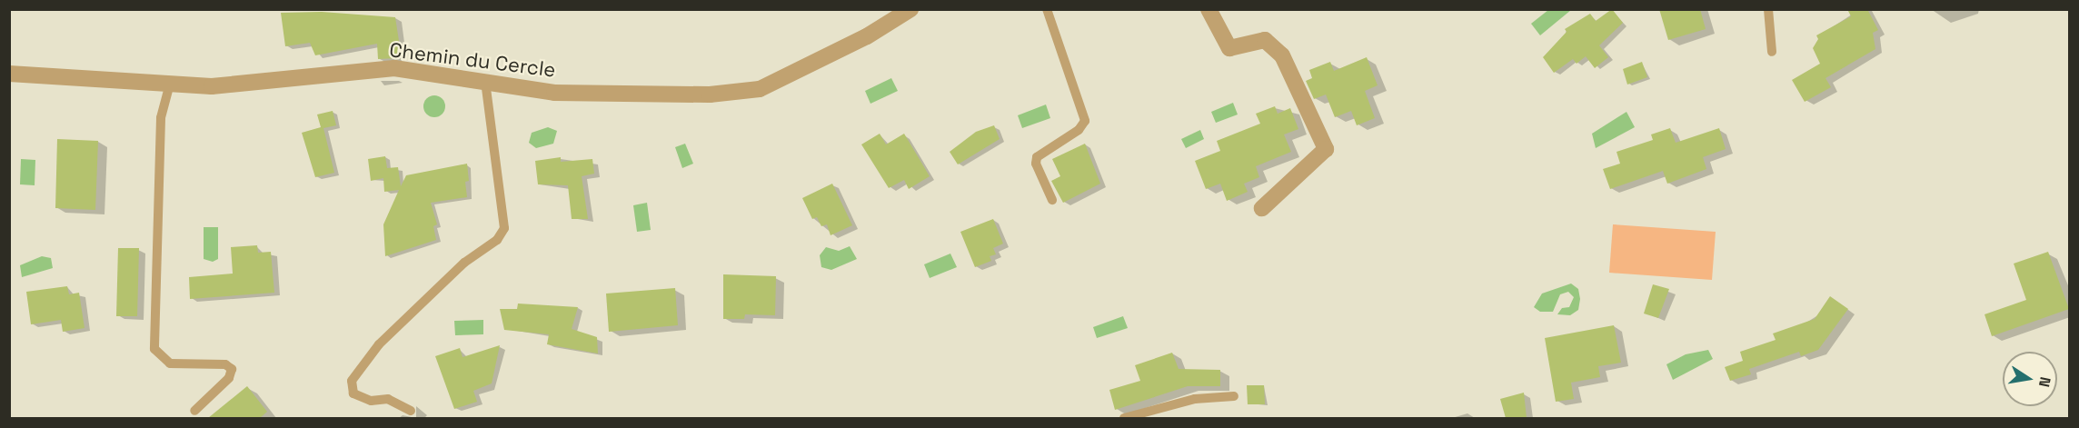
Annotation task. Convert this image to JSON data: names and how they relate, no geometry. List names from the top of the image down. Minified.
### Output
{"streets":{"street":["Chemin du Cercle"]},"north":"right"}
